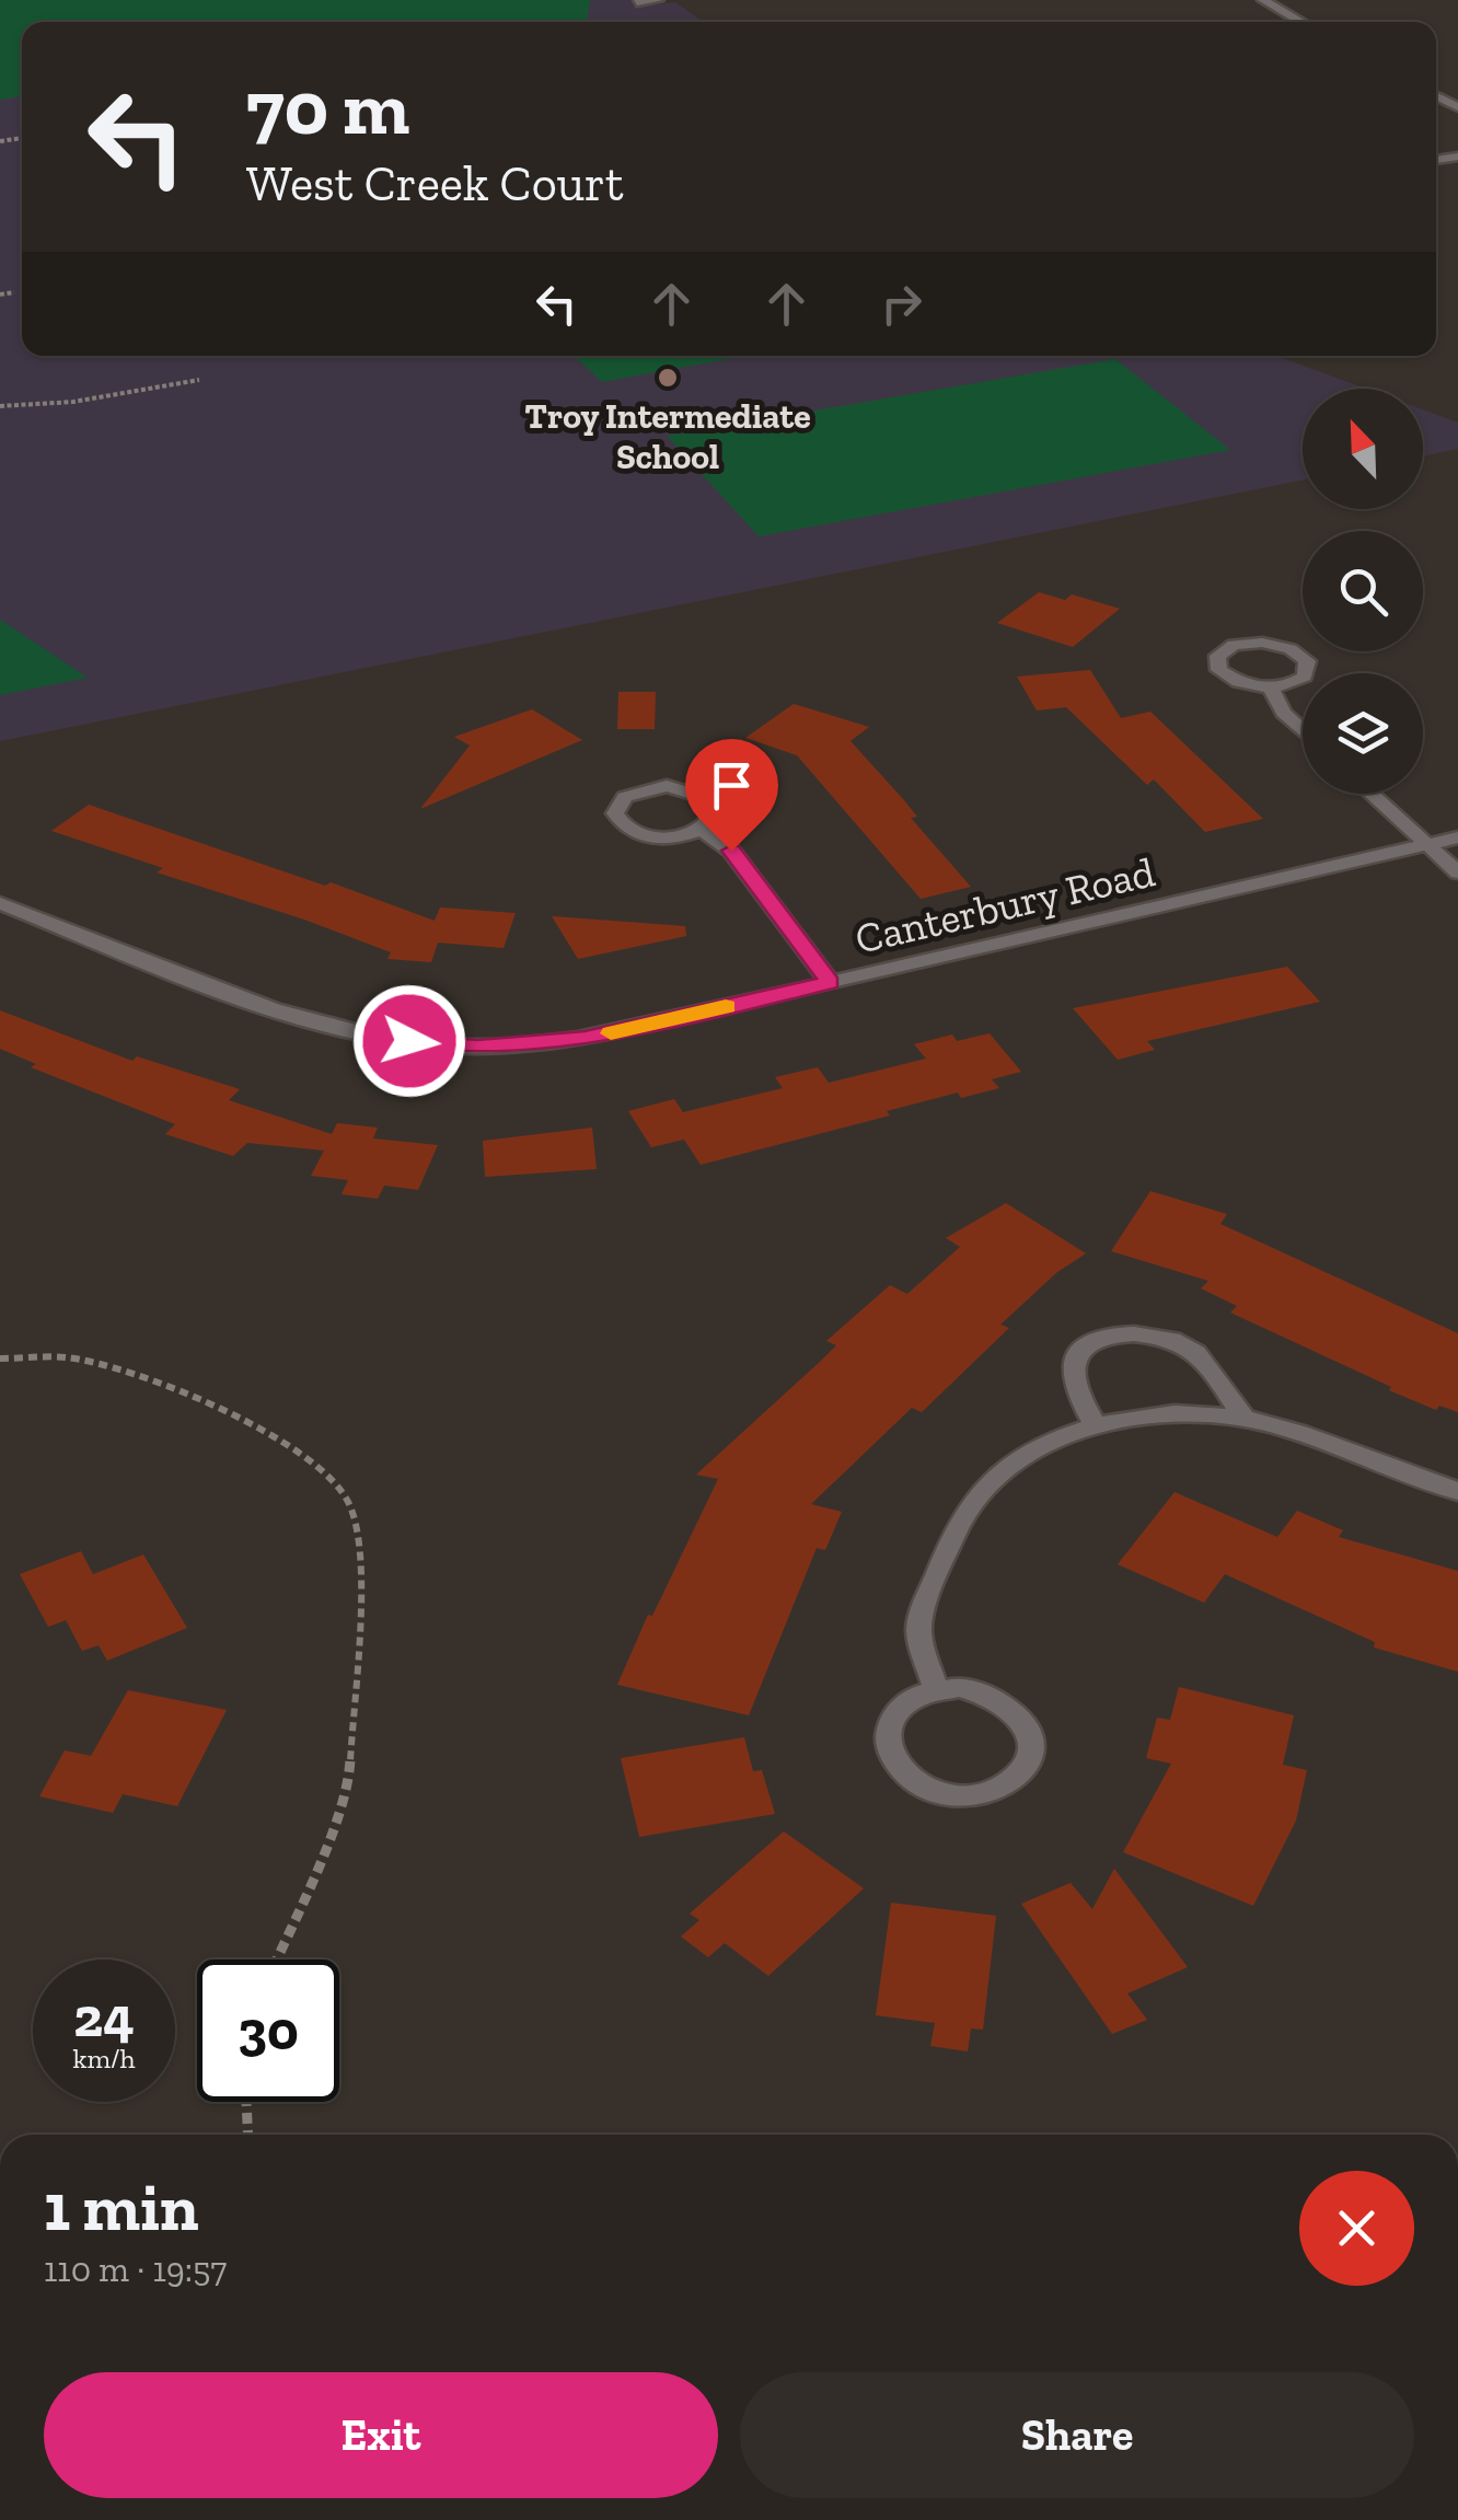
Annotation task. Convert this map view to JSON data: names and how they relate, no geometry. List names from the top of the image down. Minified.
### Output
{"streets":{"street":["Canterbury Road"]},"places":["Troy Intermediate School"],"north":"top left","page":{"turn":["70 m","West Creek Court"],"speed":"24 km/h","limit":"30","heading":["1 min","110 m · 19:57"],"buttons":["Exit","Share"]}}
